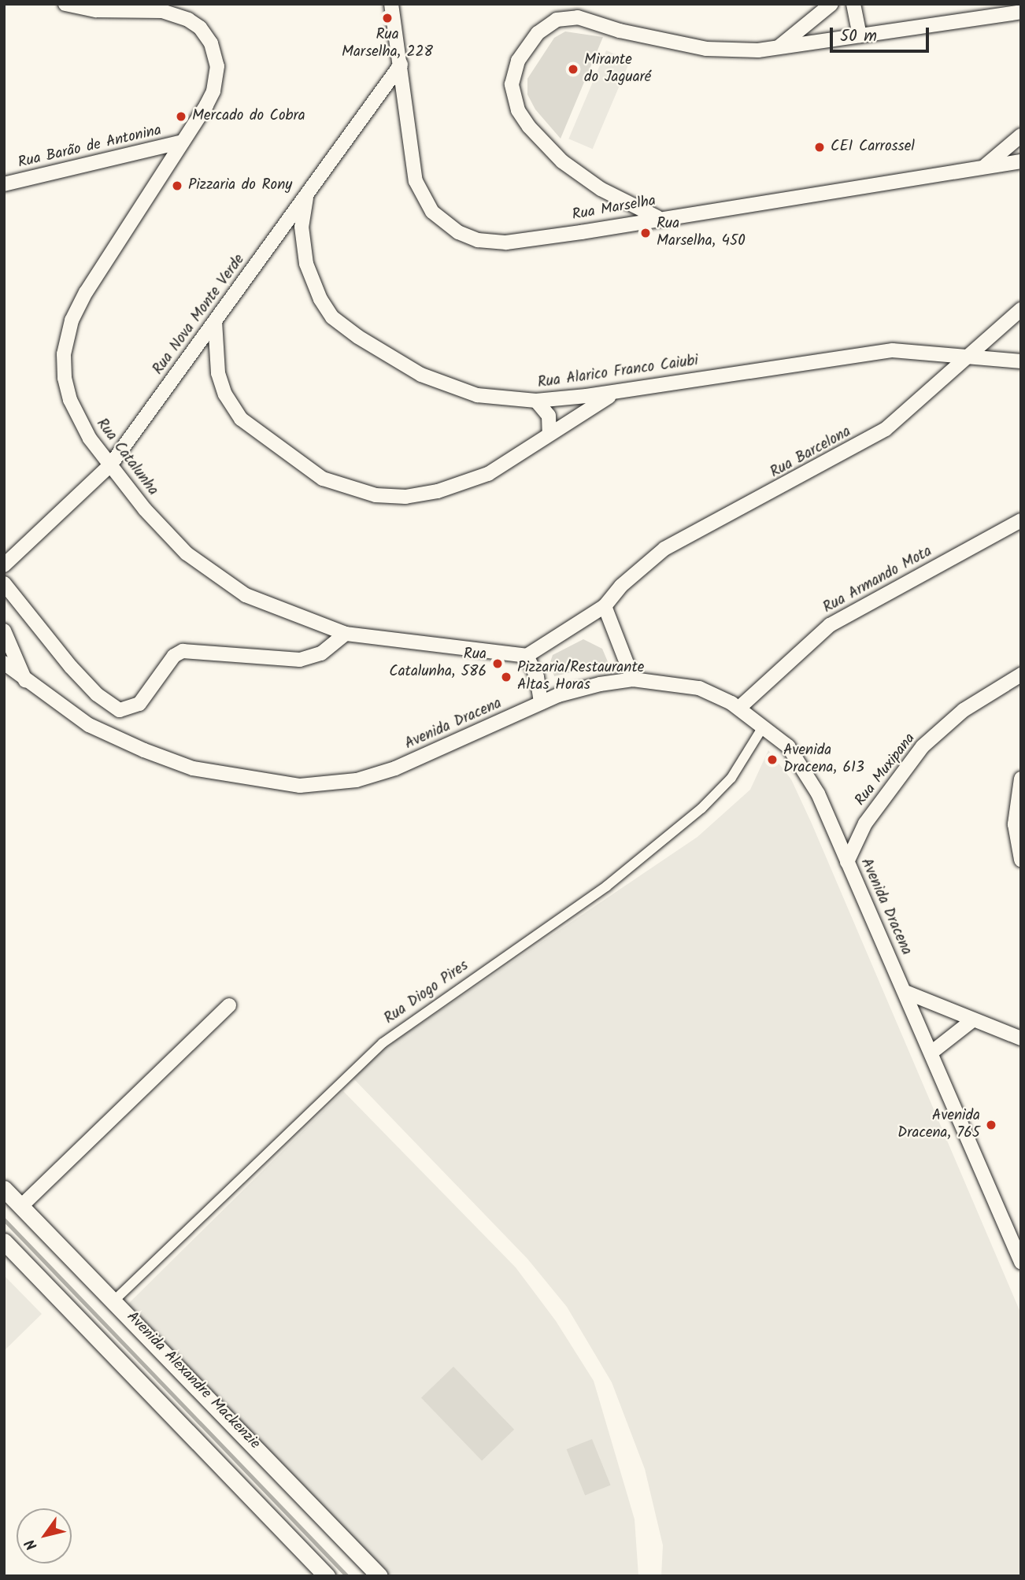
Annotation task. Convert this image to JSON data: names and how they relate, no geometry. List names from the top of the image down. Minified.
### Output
{"streets":{"street":["Rua Barão de Antonina","Rua Marselha","Rua Nova Monte Verde","Rua Alarico Franco Caiubi","Rua Barcelona","Rua Catalunha","Rua Armando Mota","Avenida Dracena","Rua Muxipana","Rua Diogo Pires","Avenida Alexandre Mackenzie"]},"crossings":[["Rua Barão de Antonina","Rua Catalunha"],["Rua Marselha","Rua Nova Monte Verde"],["Rua Nova Monte Verde","Rua Alarico Franco Caiubi"],["Rua Nova Monte Verde","Rua Catalunha"],["Rua Alarico Franco Caiubi","Rua Barcelona"],["Rua Barcelona","Rua Catalunha"],["Rua Armando Mota","Avenida Dracena"],["Avenida Dracena","Rua Muxipana"],["Avenida Dracena","Rua Diogo Pires"],["Rua Diogo Pires","Avenida Alexandre Mackenzie"]],"places":["Rua Marselha, 228","Mirante do Jaguaré","Mercado do Cobra","CEI Carrossel","Pizzaria do Rony","Rua Marselha, 450","Rua Catalunha, 586","Pizzaria/Restaurante Altas Horas","Avenida Dracena, 613","Avenida Dracena, 765"],"scale_bar":"50 m","north":"bottom left"}
